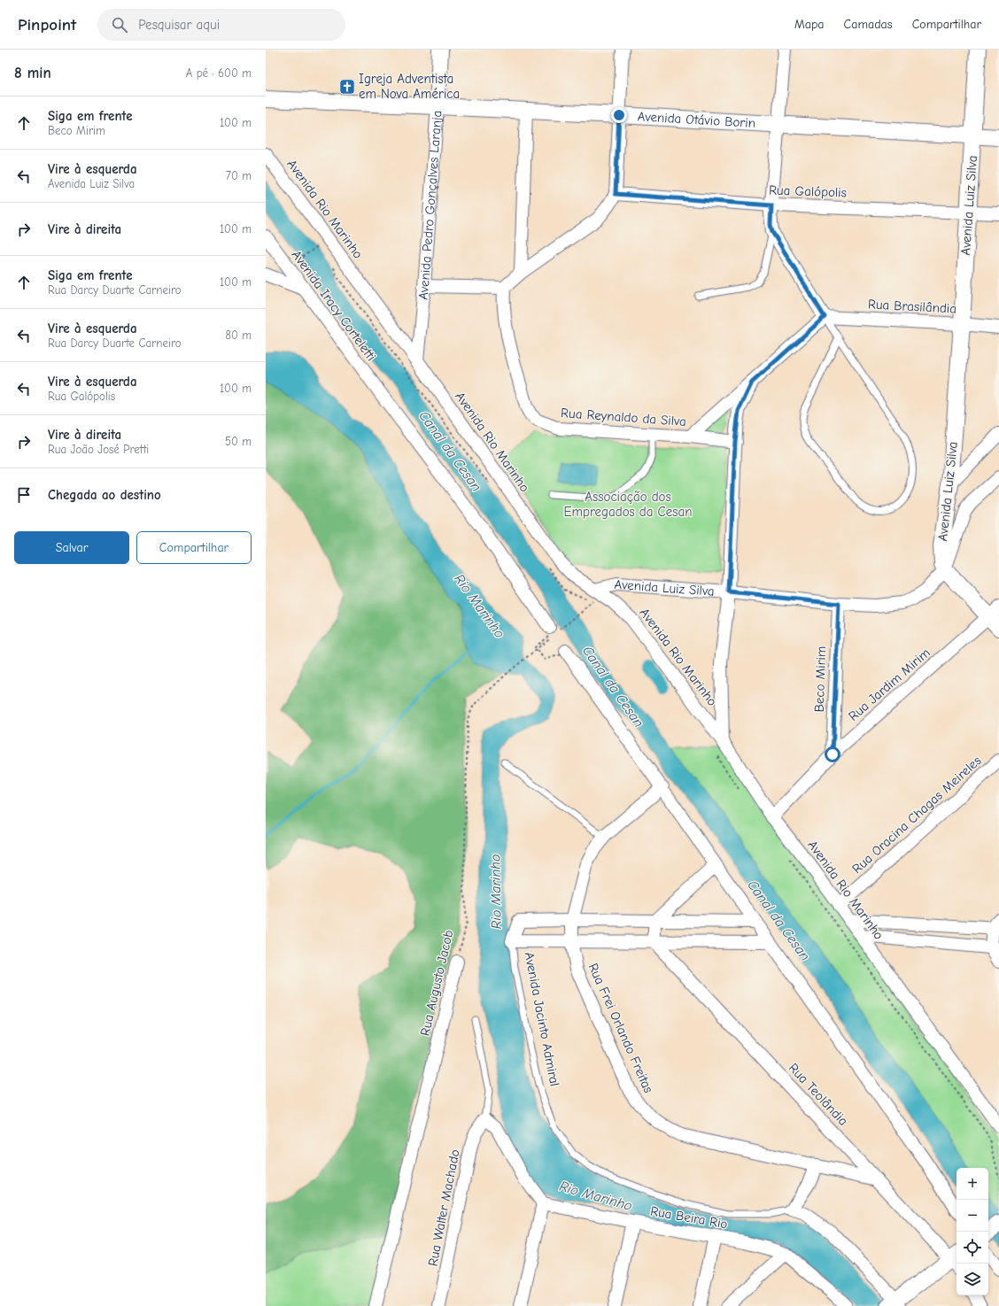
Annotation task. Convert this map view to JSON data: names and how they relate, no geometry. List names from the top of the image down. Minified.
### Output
{"streets":{"street":["Avenida Otávio Borin","Rua Galópolis","Avenida Pedro Gonçalves Laranja","Avenida Luiz Silva","Avenida Rio Marinho","Avenida Iracy Corteletti","Rua Brasilândia","Rua Reynaldo da Silva","Beco Mirim","Rua Jardim Mirim","Rua Oracina Chagas Meireles","Rua Augusto Jacob","Avenida Jacinto Admiral","Rua Frei Orlando Freitas","Rua Teolândia","Rua Walter Machado","Rua Beira Rio"]},"crossings":[["Avenida Otávio Borin","Avenida Pedro Gonçalves Laranja"],["Avenida Otávio Borin","Avenida Luiz Silva"],["Rua Galópolis","Avenida Luiz Silva"],["Avenida Pedro Gonçalves Laranja","Avenida Rio Marinho"],["Avenida Luiz Silva","Avenida Rio Marinho"],["Avenida Luiz Silva","Rua Brasilândia"],["Avenida Luiz Silva","Beco Mirim"],["Avenida Rio Marinho","Rua Jardim Mirim"],["Avenida Rio Marinho","Rua Oracina Chagas Meireles"],["Avenida Iracy Corteletti","Rua Augusto Jacob"],["Beco Mirim","Rua Jardim Mirim"],["Avenida Jacinto Admiral","Rua Frei Orlando Freitas"],["Avenida Jacinto Admiral","Rua Teolândia"],["Rua Frei Orlando Freitas","Rua Teolândia"]],"water":["Canal da Cesan","Rio Marinho"],"parks":["Associação dos Empregados da Cesan"],"places":{"church":["Igreja Adventista em Nova América"]},"page":{"header":"Pinpoint","search":"Pesquisar aqui","nav":["Mapa","Camadas","Compartilhar"],"heading":["8 min","A pé · 600 m"],"list":[["Siga em frente","Beco Mirim","100 m"],["Vire à esquerda","Avenida Luiz Silva","70 m"],["Vire à direita","100 m"],["Siga em frente","Rua Darcy Duarte Carneiro","100 m"],["Vire à esquerda","Rua Darcy Duarte Carneiro","80 m"],["Vire à esquerda","Rua Galópolis","100 m"],["Vire à direita","Rua João José Pretti","50 m"],"Chegada ao destino"],"buttons":["Salvar","Compartilhar"],"map_buttons":["+","−"]}}
